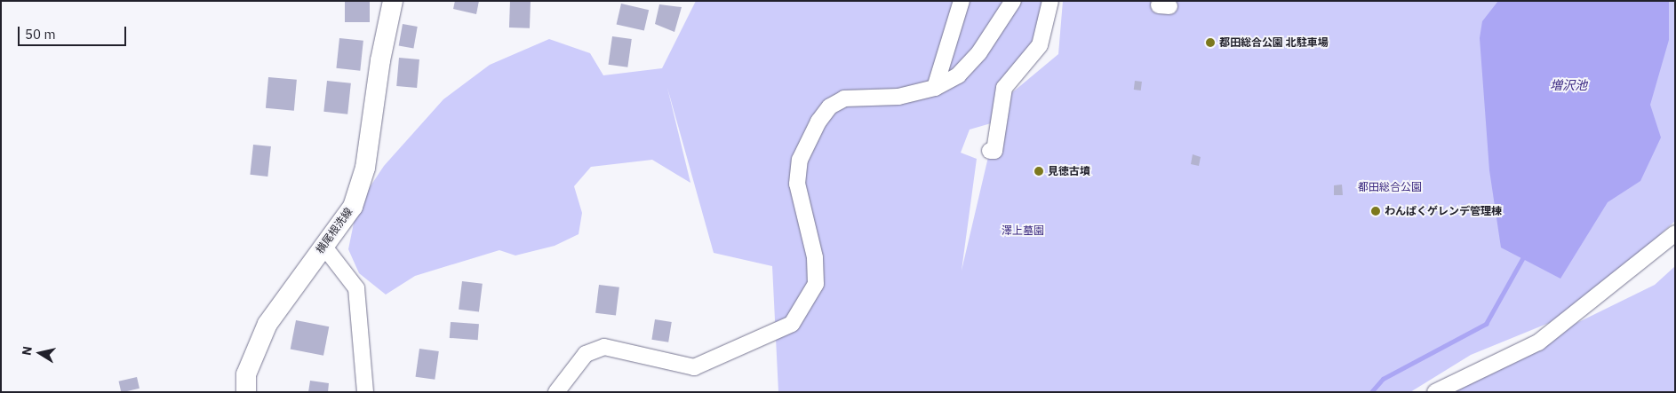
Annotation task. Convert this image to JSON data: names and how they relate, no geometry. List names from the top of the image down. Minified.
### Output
{"streets":{"main road":["横尾根洗線"]},"water":["増沢池"],"parks":["都田総合公園","澤上墓園"],"places":["都田総合公園 北駐車場","見徳古墳","わんぱくゲレンデ管理棟"],"scale_bar":"50 m","north":"left"}
